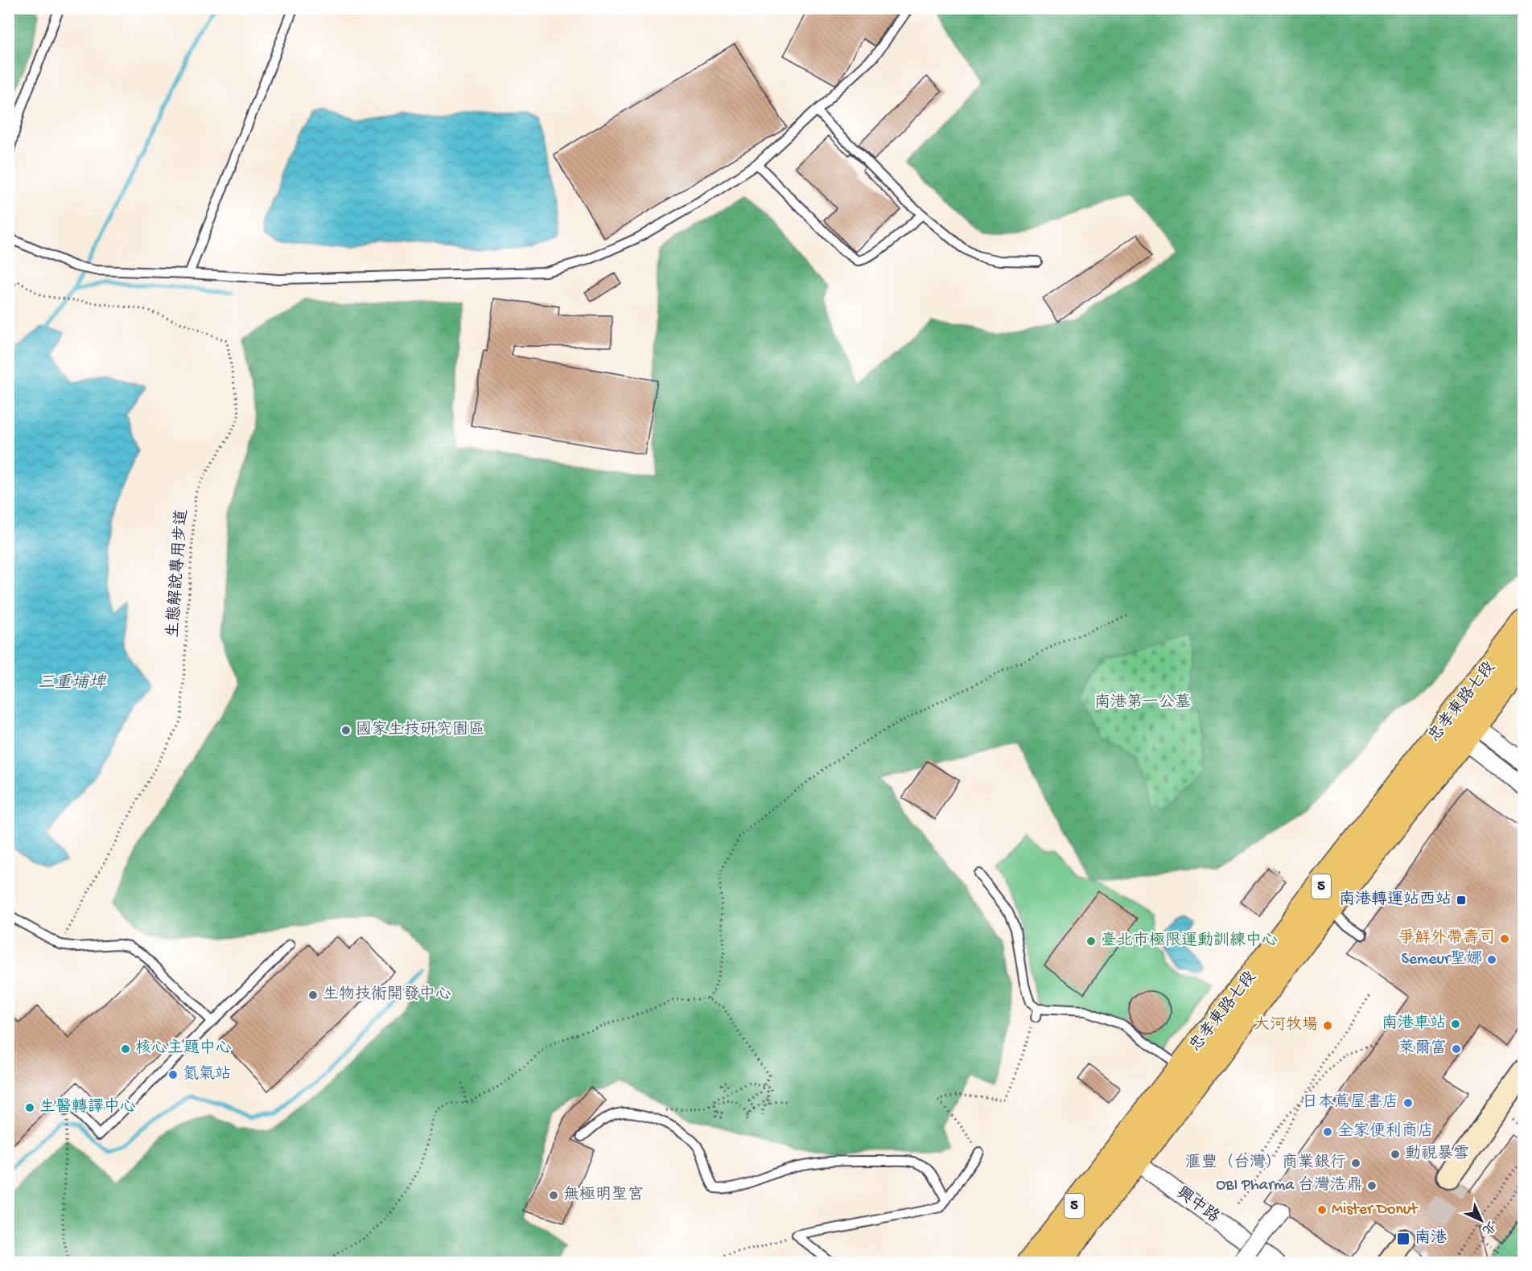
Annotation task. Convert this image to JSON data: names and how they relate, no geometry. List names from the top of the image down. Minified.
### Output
{"streets":{"main road":["忠孝東路七段","5"],"street":["興中路"],"path":["生態解說專用步道"]},"crossings":[["忠孝東路七段","興中路"]],"water":["三重埔埤"],"parks":["南港第一公墓"],"places":{"other":["國家生技研究園區","爭鮮外帶壽司","臺北市極限運動訓練中心","Semeur聖娜","生物技術開發中心","南港車站","大河牧場","核心主題中心","萊爾富","氮氣站","日本蔦屋書店","生醫轉譯中心","全家便利商店","動視暴雪","滙豐（台灣）商業銀行","OBI Pharma 台灣浩鼎","無極明聖宮","Mister Donut"],"transit":["南港轉運站西站","南港"]},"north":"bottom right"}
